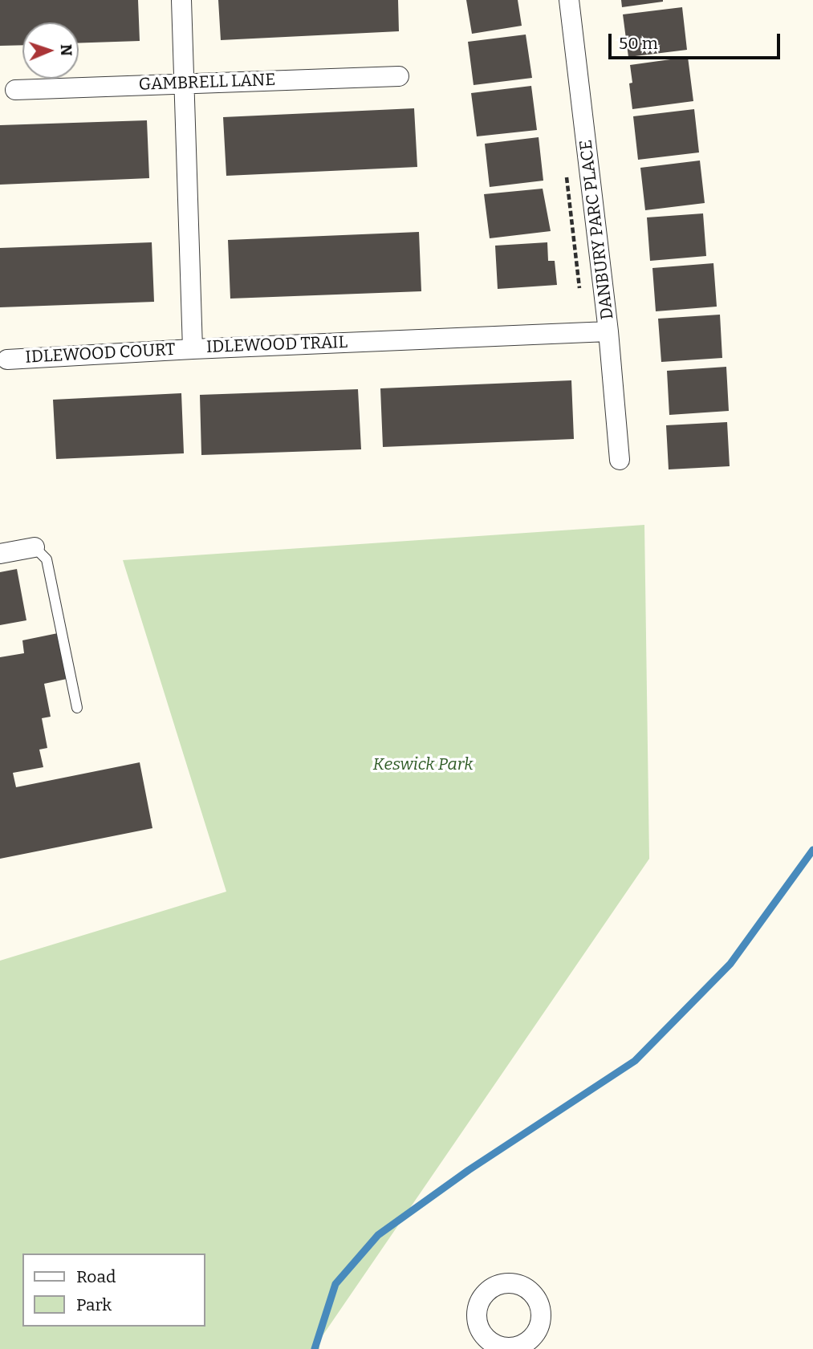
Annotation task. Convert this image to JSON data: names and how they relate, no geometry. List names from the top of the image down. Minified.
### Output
{"streets":{"street":["GAMBRELL LANE","DANBURY PARC PLACE","IDLEWOOD TRAIL","IDLEWOOD COURT"]},"crossings":[["GAMBRELL LANE","IDLEWOOD TRAIL"],["DANBURY PARC PLACE","IDLEWOOD TRAIL"],["IDLEWOOD TRAIL","IDLEWOOD COURT"]],"parks":["Keswick Park"],"legend":["Road","Park"],"scale_bar":"50 m","north":"right"}
